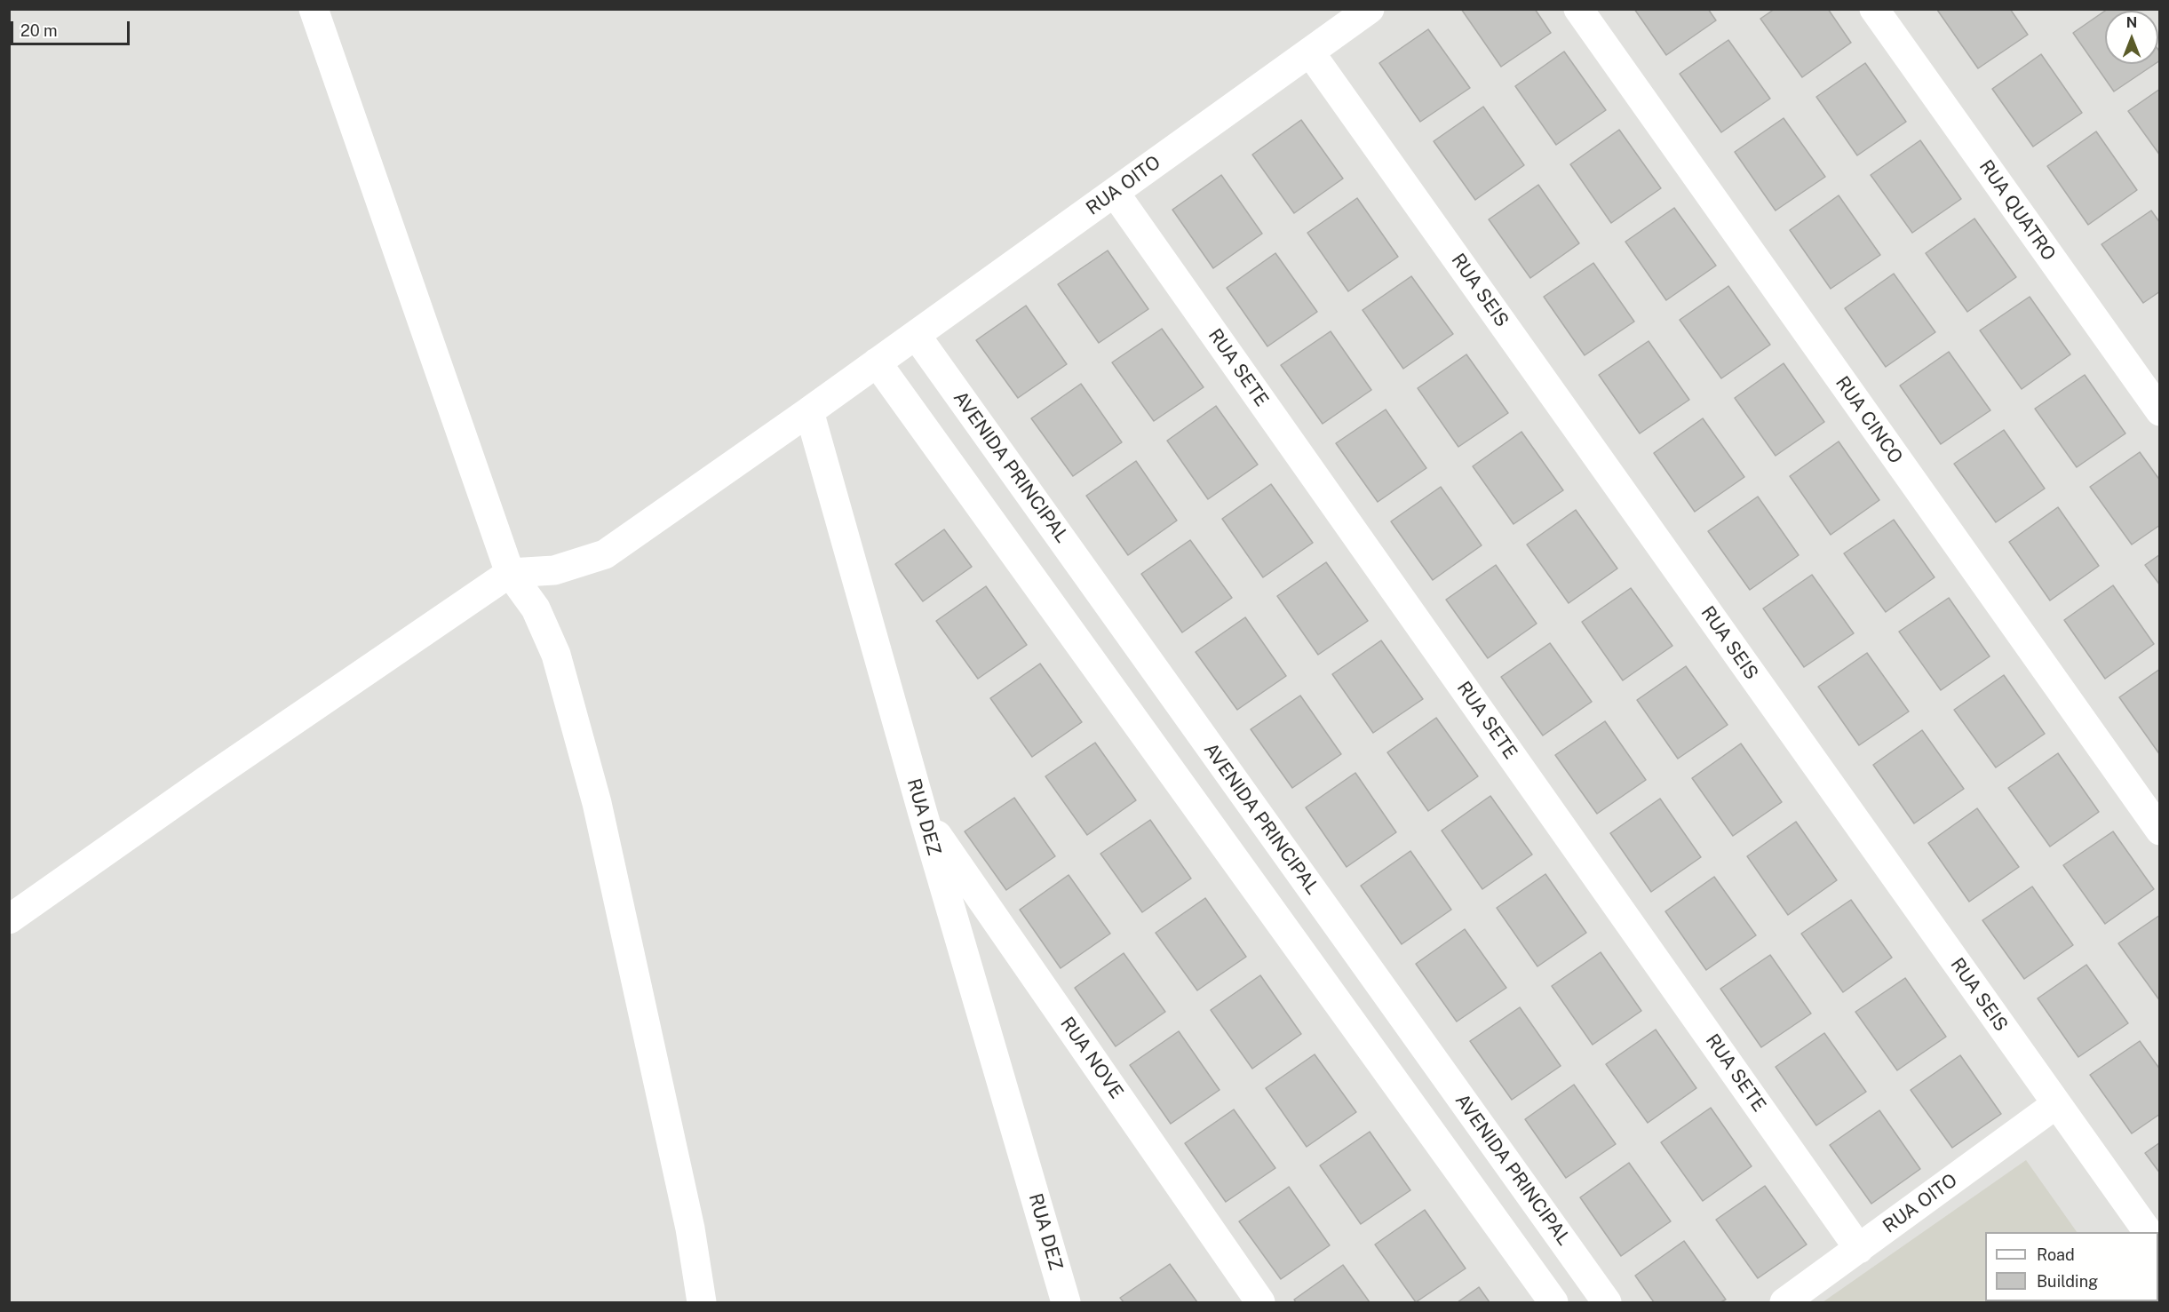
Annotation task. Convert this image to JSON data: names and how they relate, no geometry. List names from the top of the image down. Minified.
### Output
{"streets":{"street":["RUA OITO","RUA QUATRO","RUA SEIS","RUA SETE","RUA CINCO","AVENIDA PRINCIPAL","RUA DEZ","RUA NOVE"]},"crossings":[["RUA OITO","RUA SEIS"],["RUA OITO","RUA SETE"],["RUA OITO","AVENIDA PRINCIPAL"],["RUA DEZ","RUA NOVE"]],"legend":["Road","Building"],"scale_bar":"20 m","north":"top"}
